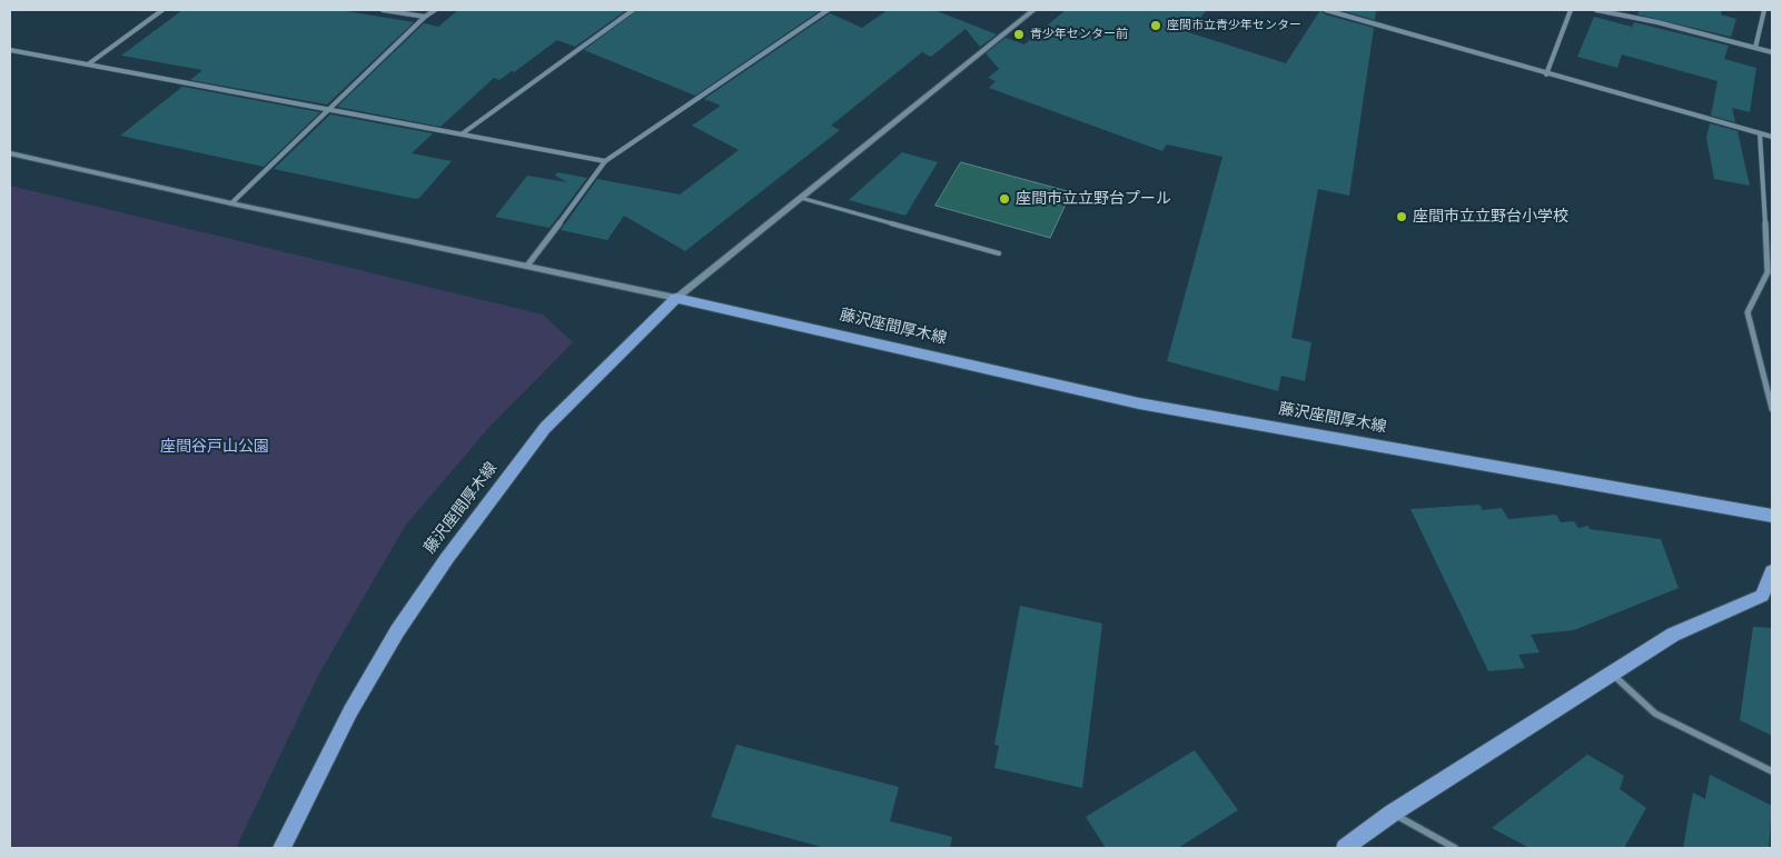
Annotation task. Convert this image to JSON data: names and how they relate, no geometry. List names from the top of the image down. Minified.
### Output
{"streets":{"main road":["藤沢座間厚木線"]},"parks":["座間谷戸山公園"],"places":["座間市立青少年センター","青少年センター前","座間市立立野台プール","座間市立立野台小学校"]}
